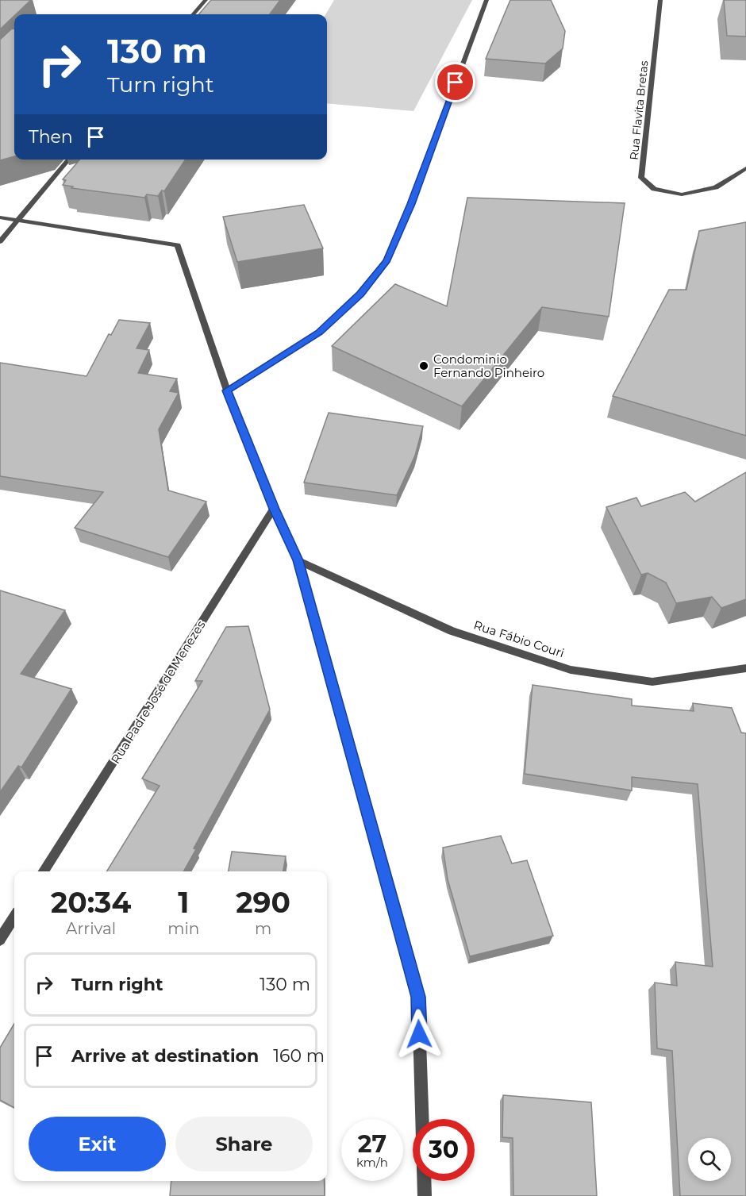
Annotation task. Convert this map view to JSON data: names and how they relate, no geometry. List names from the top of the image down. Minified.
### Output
{"streets":{"street":["Rua Flavita Bretas","Rua Fábio Couri","Rua Padre José de Menezes"]},"places":["Condominio Fernando Pinheiro"],"page":{"turn":["130 m","Turn right"],"then":"Then","eta":["20:34","Arrival","1","min","290","m"],"list":[{"name":"Turn right","value":"130 m"},{"name":"Arrive at destination","value":"160 m"}],"buttons":["Exit","Share"],"speed":"27 km/h","limit":"30"}}
